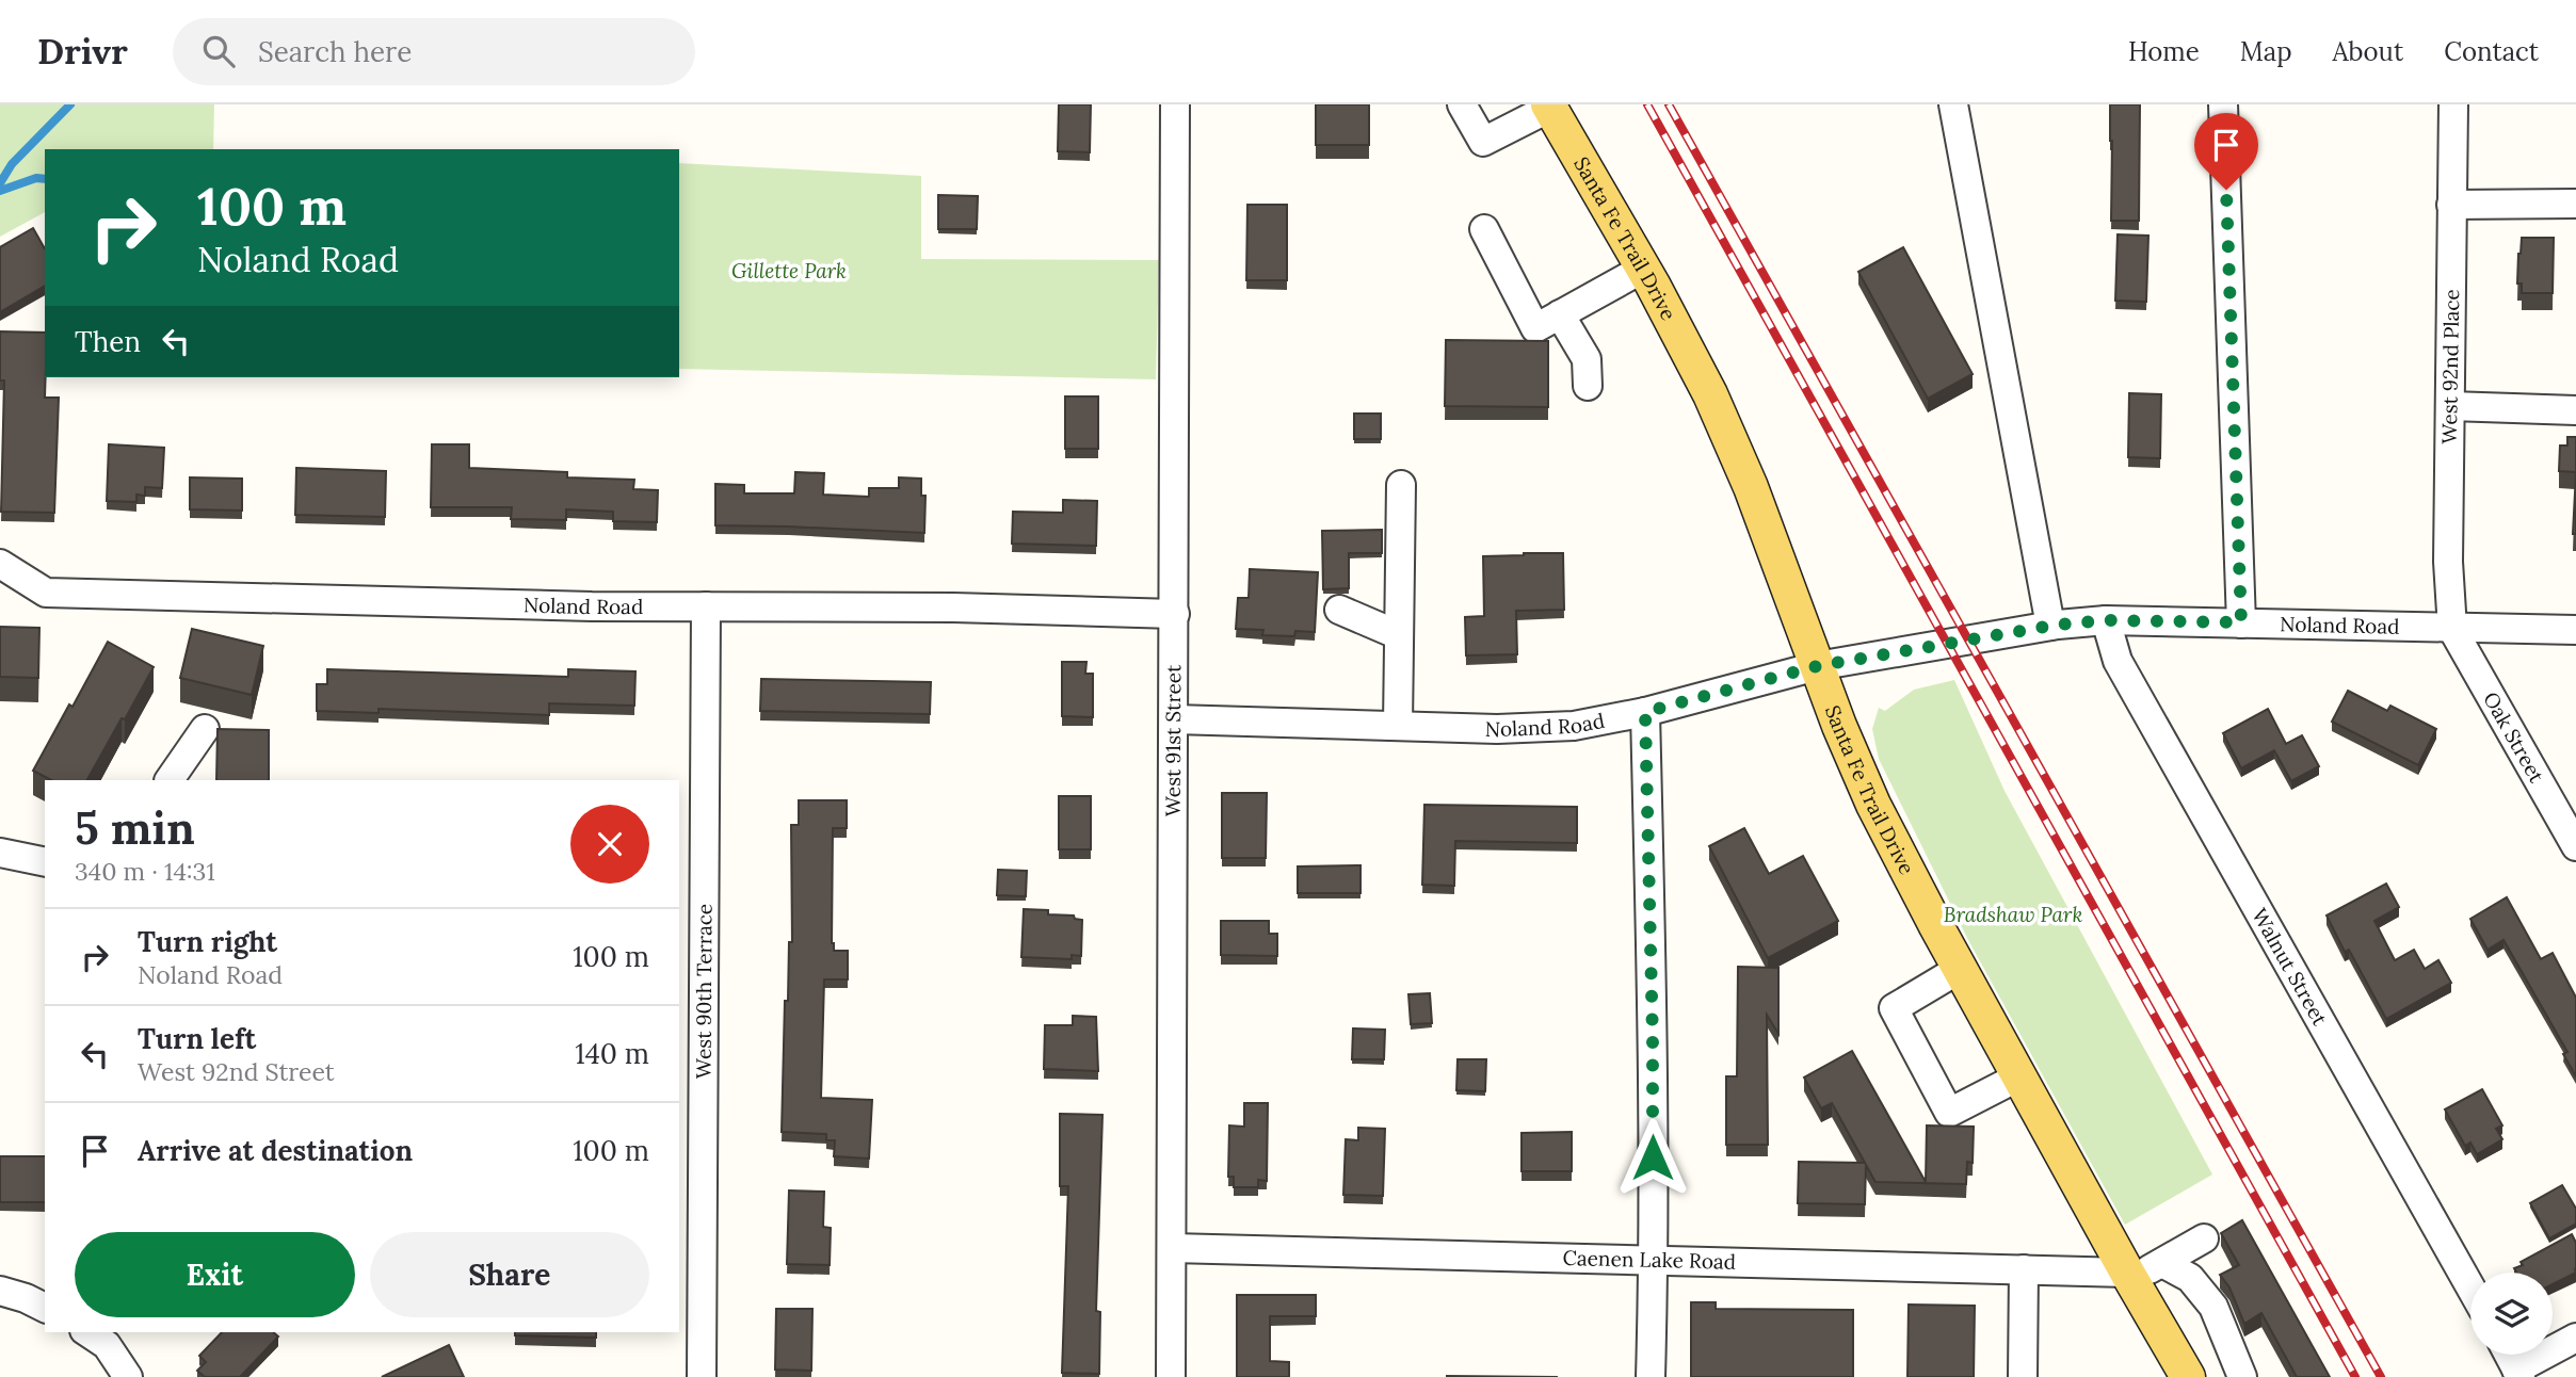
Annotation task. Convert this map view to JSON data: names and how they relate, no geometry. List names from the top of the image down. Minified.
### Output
{"streets":{"main road":["Santa Fe Trail Drive"],"street":["West 92nd Place","Noland Road","Oak Street","West 91st Street","Walnut Street","West 90th Terrace","Caenen Lake Road"]},"crossings":[["Santa Fe Trail Drive","Noland Road"],["Santa Fe Trail Drive","Caenen Lake Road"],["West 92nd Place","Noland Road"],["West 92nd Place","Oak Street"],["Noland Road","Oak Street"],["Noland Road","West 91st Street"],["Noland Road","Walnut Street"],["Noland Road","West 90th Terrace"],["West 91st Street","Caenen Lake Road"]],"parks":["Gillette Park","Bradshaw Park"],"page":{"header":"Drivr","search":"Search here","nav":["Home","Map","About","Contact"],"turn":["100 m","Noland Road"],"then":"Then","heading":["5 min","340 m · 14:31"],"list":[{"name":"Turn right","note":"Noland Road","value":"100 m"},{"name":"Turn left","note":"West 92nd Street","value":"140 m"},{"name":"Arrive at destination","value":"100 m"}],"buttons":["Exit","Share"]}}
